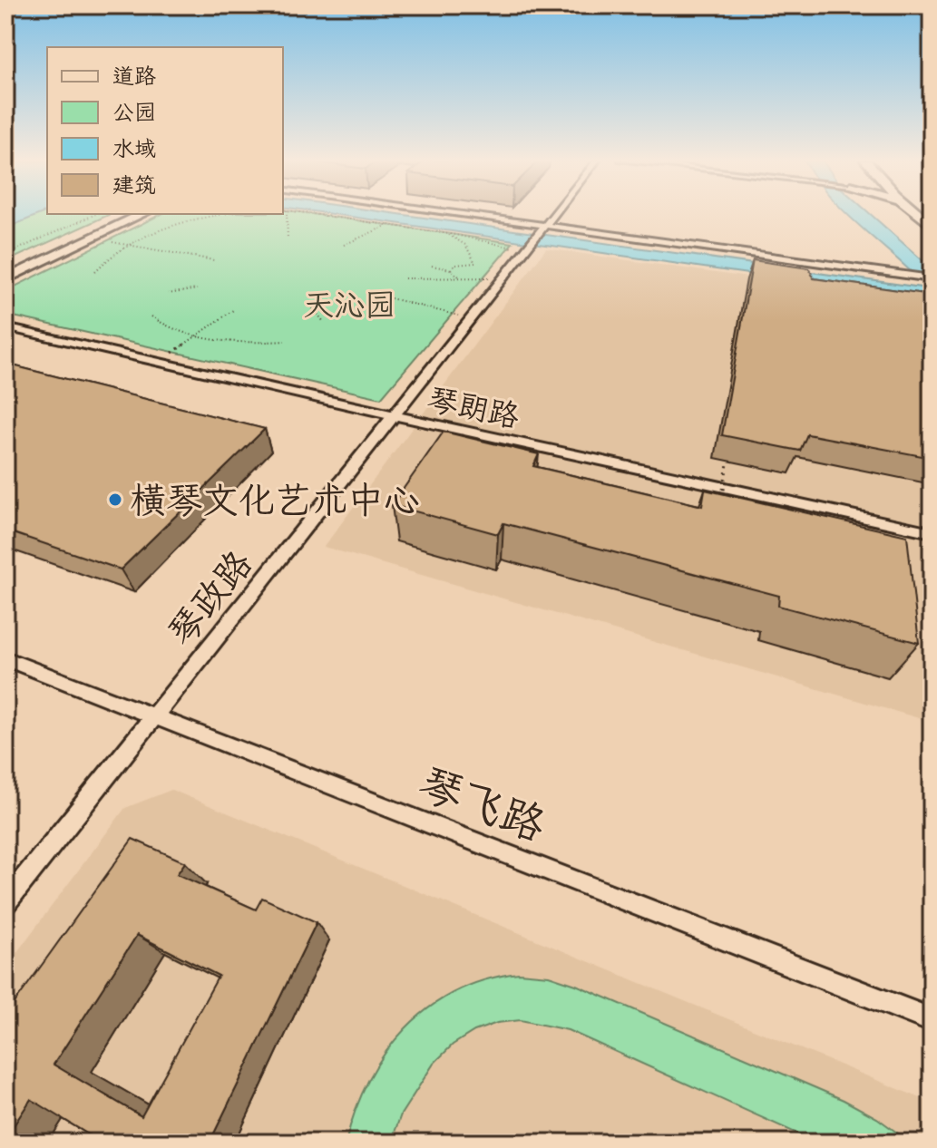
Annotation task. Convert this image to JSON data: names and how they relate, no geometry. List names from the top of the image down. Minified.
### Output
{"streets":{"street":["琴朗路","琴政路","琴飞路"]},"crossings":[["琴朗路","琴政路"],["琴政路","琴飞路"]],"parks":["天沁园"],"places":["横琴文化艺术中心"],"legend":["道路","公园","水域","建筑"]}
